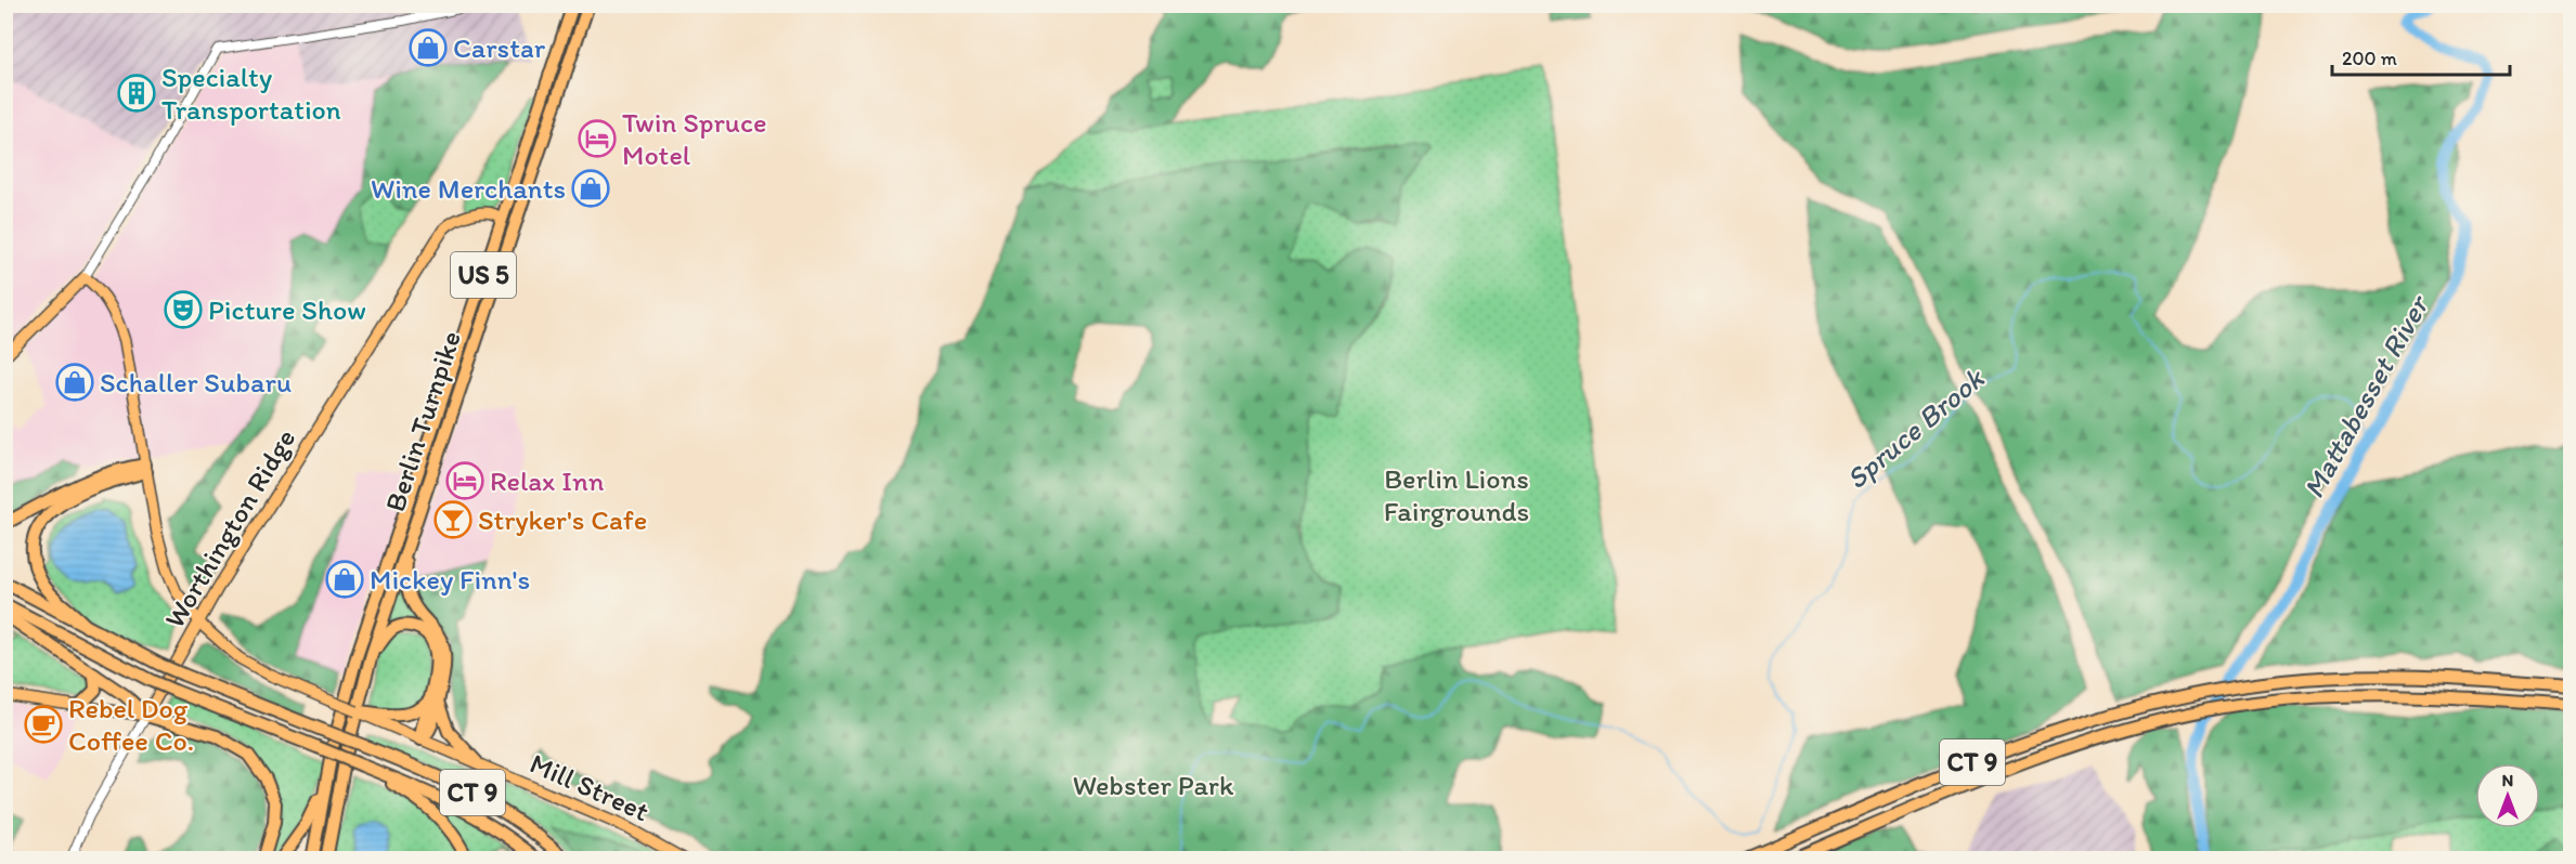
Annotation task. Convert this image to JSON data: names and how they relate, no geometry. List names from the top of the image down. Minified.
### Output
{"streets":{"highway":["US 5","Berlin Turnpike","CT 9"],"main road":["Worthington Ridge","Mill Street"]},"crossings":[["Berlin Turnpike","Worthington Ridge"]],"water":["Mattabesset River","Spruce Brook"],"parks":["Berlin Lions Fairgrounds","Webster Park"],"places":{"shop":["Carstar","Wine Merchants","Schaller Subaru","Mickey Finn's"],"building":["Specialty Transportation"],"hotel":["Twin Spruce Motel","Relax Inn"],"theatre":["Picture Show"],"bar":["Stryker's Cafe"],"cafe":["Rebel Dog Coffee Co."]},"scale_bar":"200 m","north":"top"}
